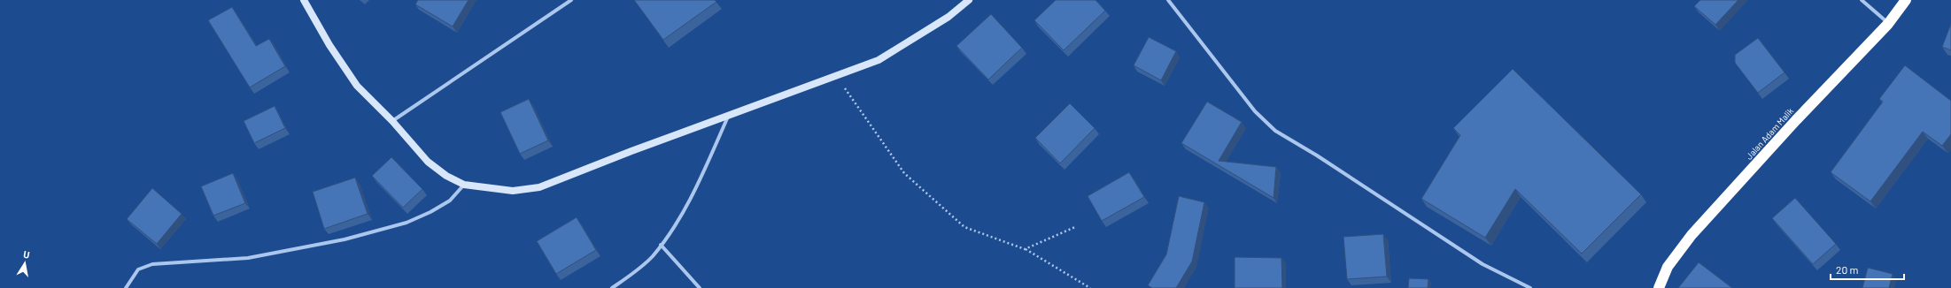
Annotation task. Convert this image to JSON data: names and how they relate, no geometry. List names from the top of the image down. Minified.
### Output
{"streets":{"highway":["Jalan Adam Malik"]},"scale_bar":"20 m","north":"top"}
